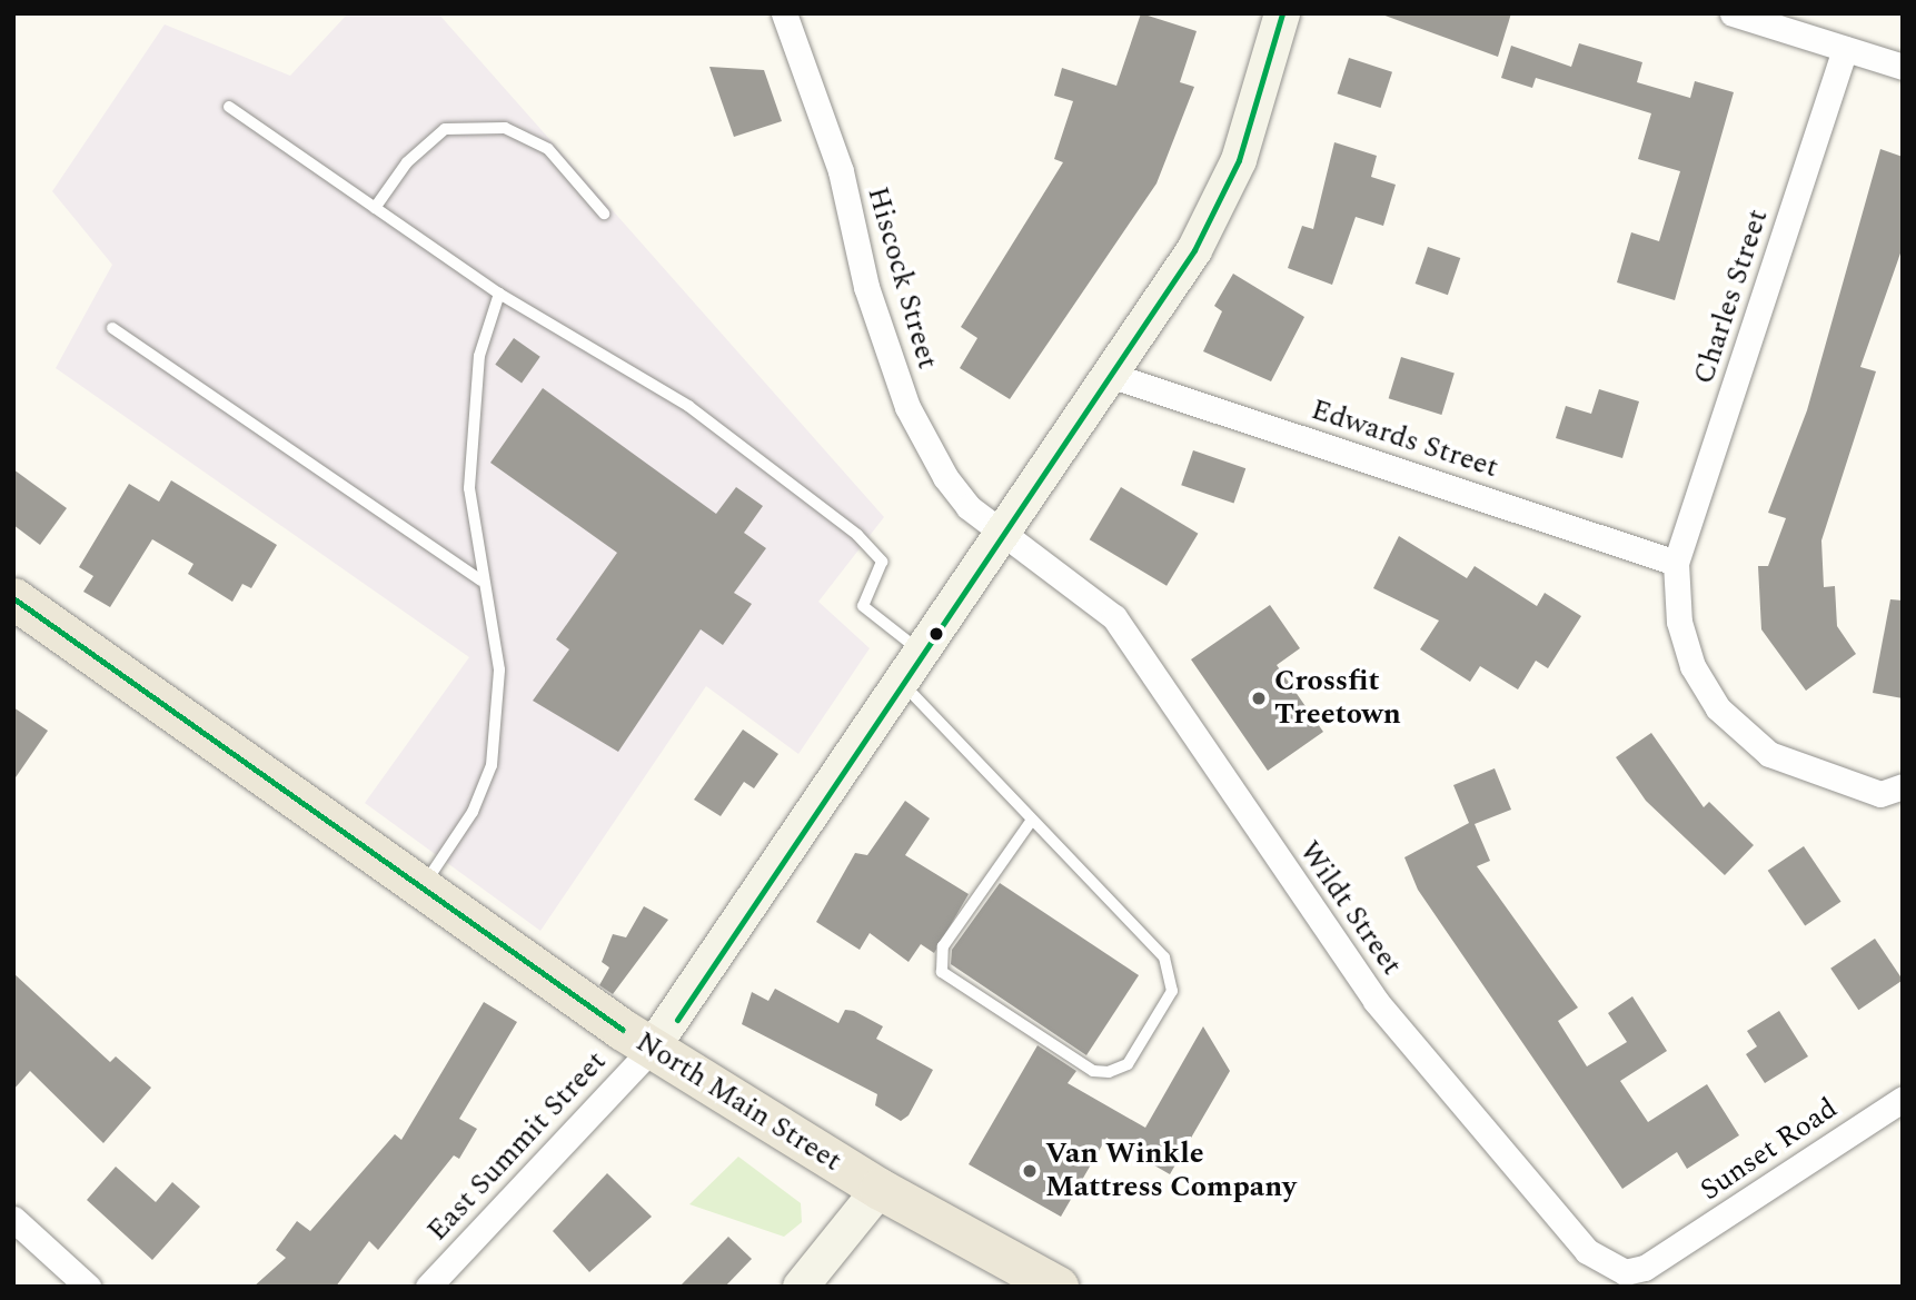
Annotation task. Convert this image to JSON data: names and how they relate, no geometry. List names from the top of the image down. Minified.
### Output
{"streets":{"main road":["North Main Street"],"street":["Hiscock Street","Charles Street","Edwards Street","Wildt Street","East Summit Street","Sunset Road"]},"crossings":[["Hiscock Street","Wildt Street"],["Charles Street","Edwards Street"],["Wildt Street","Sunset Road"],["North Main Street","East Summit Street"]],"places":["Crossfit Treetown","Van Winkle Mattress Company"]}
